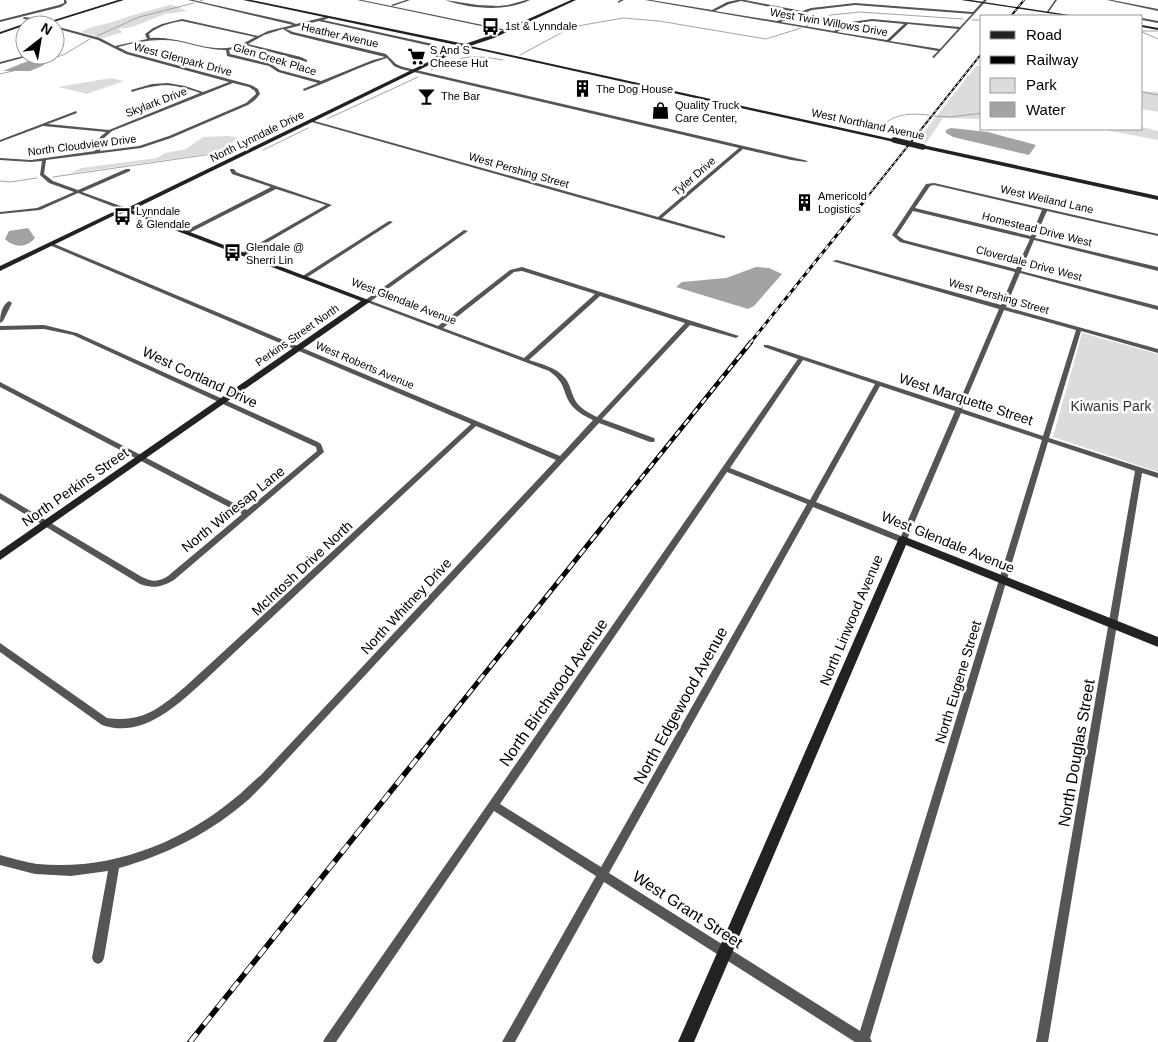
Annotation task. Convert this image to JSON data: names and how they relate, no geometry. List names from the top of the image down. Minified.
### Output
{"streets":{"main road":["West Northland Avenue","North Lynndale Drive","West Glendale Avenue","Perkins Street North","North Perkins Street","North Linwood Avenue"],"street":["West Twin Willows Drive","Heather Avenue","West Glenpark Drive","Glen Creek Place","Skylark Drive","North Cloudview Drive","West Pershing Street","Tyler Drive","West Weiland Lane","Homestead Drive West","Cloverdale Drive West","West Roberts Avenue","West Cortland Drive","West Marquette Street","North Winesap Lane","McIntosh Drive North","North Whitney Drive","North Eugene Street","North Birchwood Avenue","North Edgewood Avenue","North Douglas Street","West Grant Street"]},"crossings":[["Heather Avenue","North Lynndale Drive"],["Heather Avenue","Tyler Drive"],["West Glenpark Drive","Skylark Drive"],["West Glenpark Drive","North Cloudview Drive"],["West Northland Avenue","North Lynndale Drive"],["North Lynndale Drive","West Pershing Street"],["North Lynndale Drive","West Glendale Avenue"],["North Lynndale Drive","West Roberts Avenue"],["West Pershing Street","Tyler Drive"],["West Pershing Street","North Linwood Avenue"],["West Pershing Street","North Eugene Street"],["West Weiland Lane","Homestead Drive West"],["West Weiland Lane","Cloverdale Drive West"],["West Weiland Lane","North Linwood Avenue"],["Homestead Drive West","Cloverdale Drive West"],["Homestead Drive West","North Linwood Avenue"],["Cloverdale Drive West","North Linwood Avenue"],["West Glendale Avenue","Perkins Street North"],["West Glendale Avenue","North Whitney Drive"],["West Glendale Avenue","North Linwood Avenue"],["West Glendale Avenue","North Eugene Street"],["West Glendale Avenue","North Birchwood Avenue"],["West Glendale Avenue","North Edgewood Avenue"],["West Glendale Avenue","North Douglas Street"],["Perkins Street North","West Roberts Avenue"],["Perkins Street North","West Cortland Drive"],["Perkins Street North","North Perkins Street"],["West Roberts Avenue","McIntosh Drive North"],["West Roberts Avenue","North Whitney Drive"],["West Cortland Drive","North Winesap Lane"],["West Marquette Street","North Linwood Avenue"],["West Marquette Street","North Eugene Street"],["West Marquette Street","North Birchwood Avenue"],["West Marquette Street","North Edgewood Avenue"],["West Marquette Street","North Douglas Street"],["North Perkins Street","North Winesap Lane"],["North Linwood Avenue","West Grant Street"],["North Eugene Street","West Grant Street"],["North Birchwood Avenue","West Grant Street"],["North Edgewood Avenue","West Grant Street"]],"parks":["Kiwanis Park"],"places":{"bus stop":["1st & Lynndale","Lynndale & Glendale","Glendale @ Sherri Lin"],"supermarket":["S And S Cheese Hut"],"building":["The Dog House","Americold Logistics"],"bar":["The Bar"],"shop":["Quality Truck Care Center,"]},"legend":["Road","Railway","Park","Water"],"north":"top right"}
